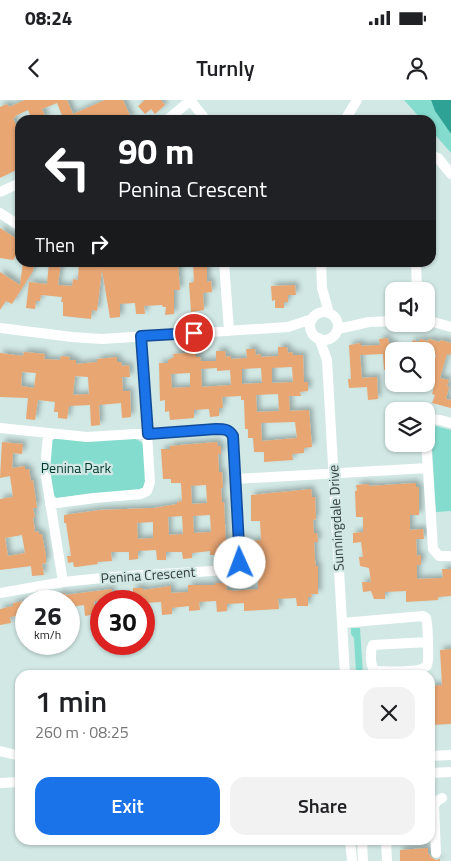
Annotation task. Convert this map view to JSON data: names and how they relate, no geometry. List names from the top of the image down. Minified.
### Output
{"streets":{"street":["Sunningdale Drive","Penina Crescent"]},"parks":["Penina Park"],"page":{"status":"08:24","header":"Turnly","turn":["90 m","Penina Crescent"],"then":"Then","speed":"26 km/h","limit":"30","heading":["1 min","260 m · 08:25"],"buttons":["Exit","Share"]}}
